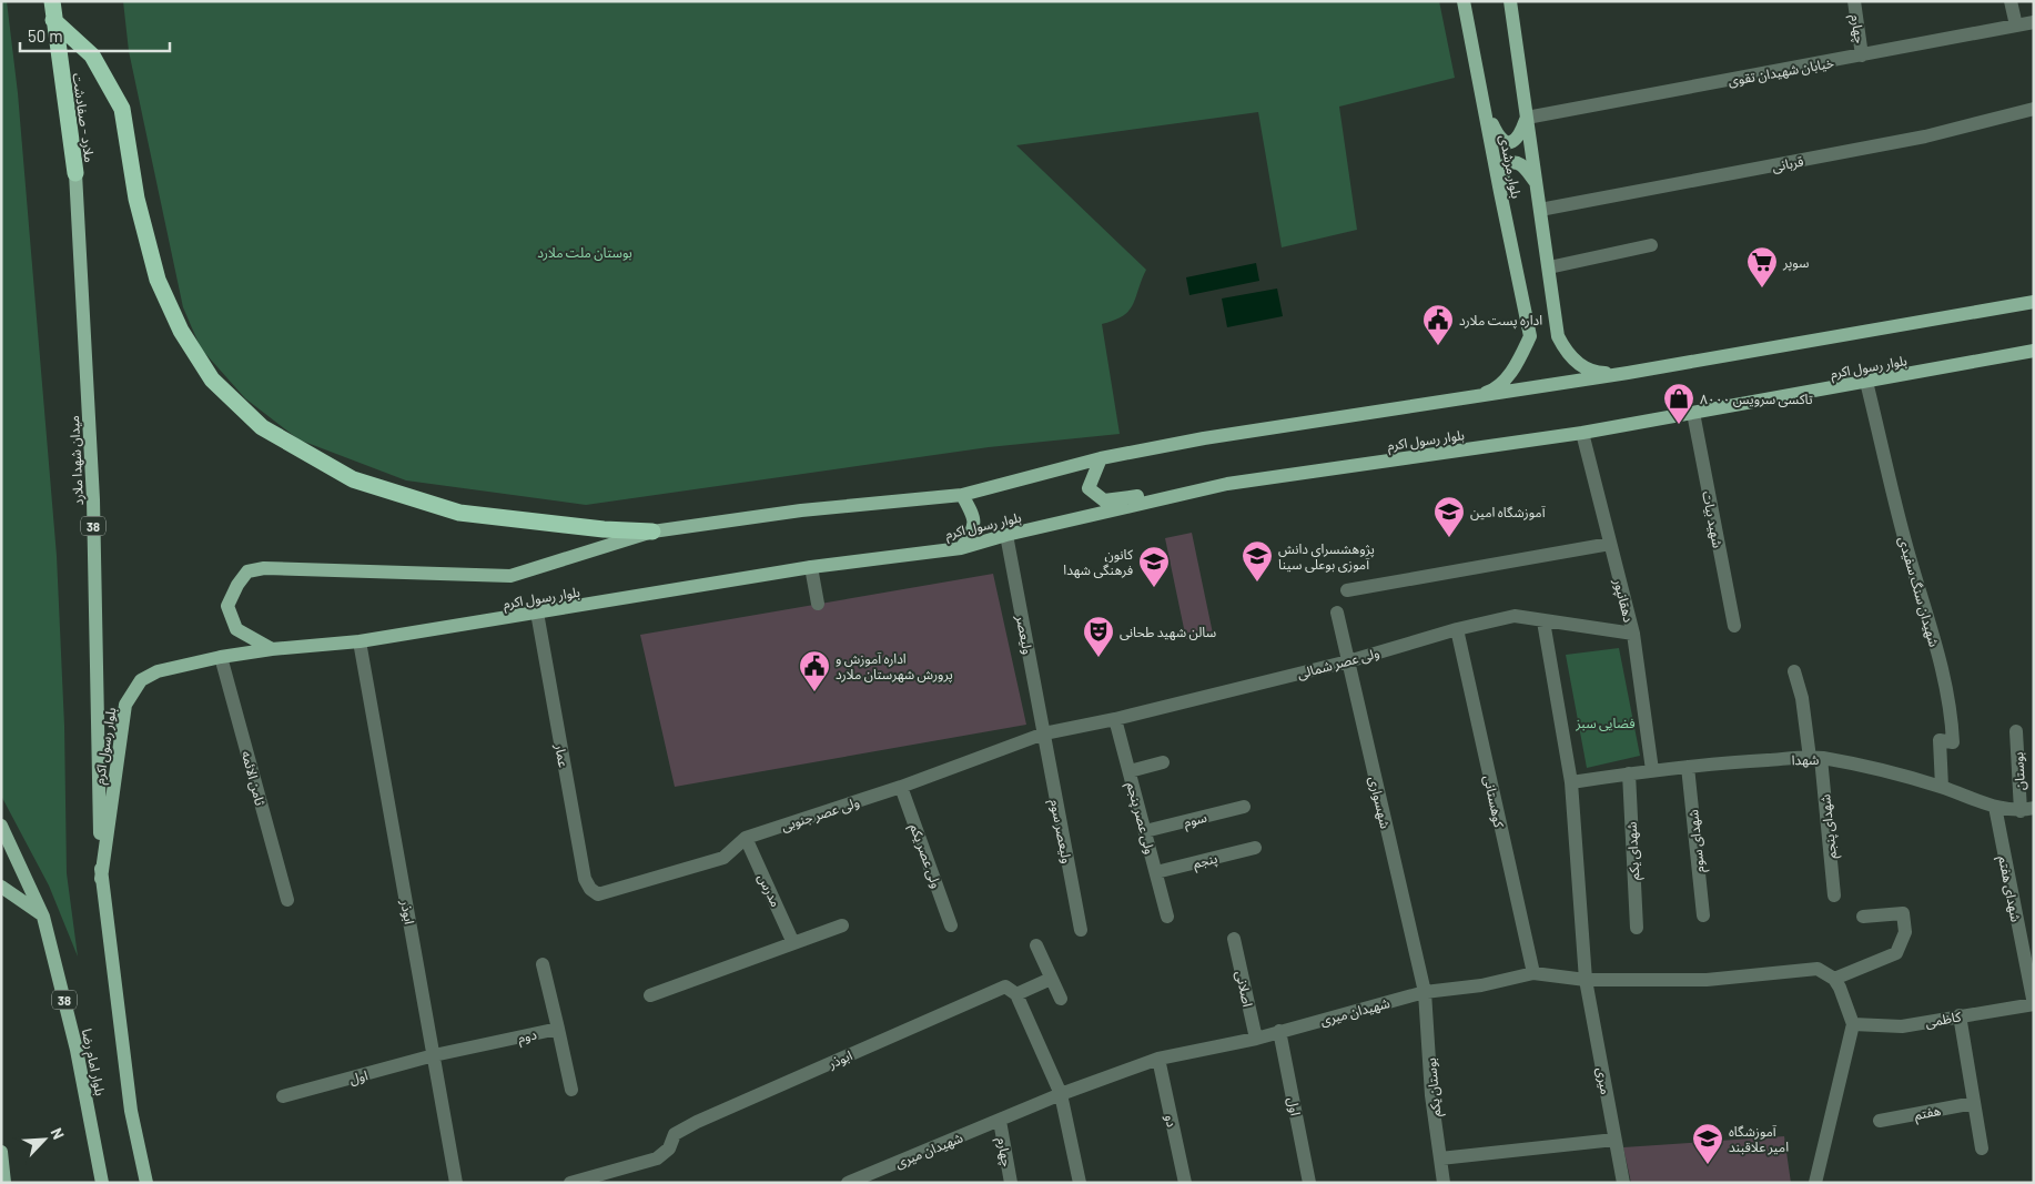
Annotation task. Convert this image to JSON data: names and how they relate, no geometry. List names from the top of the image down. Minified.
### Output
{"streets":{"highway":["ملارد - صفادشت","38"],"main road":["بلوار مرشدی","بلوار رسول اکرم","میدان شهدا ملارد","بلوار امام رضا"],"street":["چهارم","خیابان شهیدان تقوی","قربانی","شهید بیات","شهیدان سنگ سفیدی","دهقانپور","ولیعصر","ولی عصر شمالی","عمار","شهدا","بوستان","ثامن الائمه","کوهستانی","شهسواری","ولی عصر جنوبی","ولی عصر پنجم","سوم","شهدای پنجم","ولیعصر سوم","شهدای سوم","شهدای یکم","ولی عصر یکم","پنجم","شهدای هفتم","مدرس","ابوذر","اصلانی","شهیدان میری","کاظمی","دوم","اول","میری","بوستان یکم","هفتم","دو"]},"crossings":[["چهارم","خیابان شهیدان تقوی"],["چهارم","شهیدان میری"],["خیابان شهیدان تقوی","بلوار مرشدی"],["ملارد - صفادشت","میدان شهدا ملارد"],["قربانی","بلوار مرشدی"],["بلوار مرشدی","بلوار رسول اکرم"],["بلوار رسول اکرم","میدان شهدا ملارد"],["بلوار رسول اکرم","شهید بیات"],["بلوار رسول اکرم","شهیدان سنگ سفیدی"],["بلوار رسول اکرم","دهقانپور"],["بلوار رسول اکرم","ولیعصر"],["بلوار رسول اکرم","عمار"],["بلوار رسول اکرم","ثامن الائمه"],["بلوار رسول اکرم","ابوذر"],["بلوار رسول اکرم","بلوار امام رضا"],["میدان شهدا ملارد","بلوار امام رضا"],["شهیدان سنگ سفیدی","شهدا"],["دهقانپور","ولی عصر شمالی"],["دهقانپور","شهدا"],["ولیعصر","ولی عصر شمالی"],["ولیعصر","ولی عصر جنوبی"],["ولیعصر","ولیعصر سوم"],["ولی عصر شمالی","کوهستانی"],["ولی عصر شمالی","شهسواری"],["ولی عصر شمالی","ولی عصر جنوبی"],["ولی عصر شمالی","ولی عصر پنجم"],["ولی عصر شمالی","ولیعصر سوم"],["عمار","ولی عصر جنوبی"],["شهدا","بوستان"],["شهدا","شهدای پنجم"],["شهدا","شهدای سوم"],["شهدا","شهدای یکم"],["شهدا","شهدای هفتم"],["کوهستانی","شهیدان میری"],["شهسواری","شهیدان میری"],["شهسواری","بوستان یکم"],["ولی عصر جنوبی","ولیعصر سوم"],["ولی عصر جنوبی","ولی عصر یکم"],["ولی عصر جنوبی","مدرس"],["ولی عصر پنجم","سوم"],["ولی عصر پنجم","پنجم"],["شهدای هفتم","کاظمی"],["ابوذر","دوم"],["ابوذر","اول"],["اصلانی","شهیدان میری"],["شهیدان میری","اول"],["شهیدان میری","میری"],["شهیدان میری","بوستان یکم"],["شهیدان میری","دو"],["دوم","اول"]],"parks":["بوستان ملت ملارد","فضایی سبز"],"places":{"supermarket":["سوپر"],"public building":["اداره پست ملارد","اداره آموزش و پرورش شهرستان ملارد"],"shop":["تاکسی سرویس ۸۰۰۰"],"school or university":["آموزشگاه امین","پژوهشسرای دانش آموزی بوعلی سینا","کانون فرهنگی شهدا","آموزشگاه امیر علاقبند"],"theatre":["سالن شهید طحانی"]},"scale_bar":"50 m","north":"top right"}
